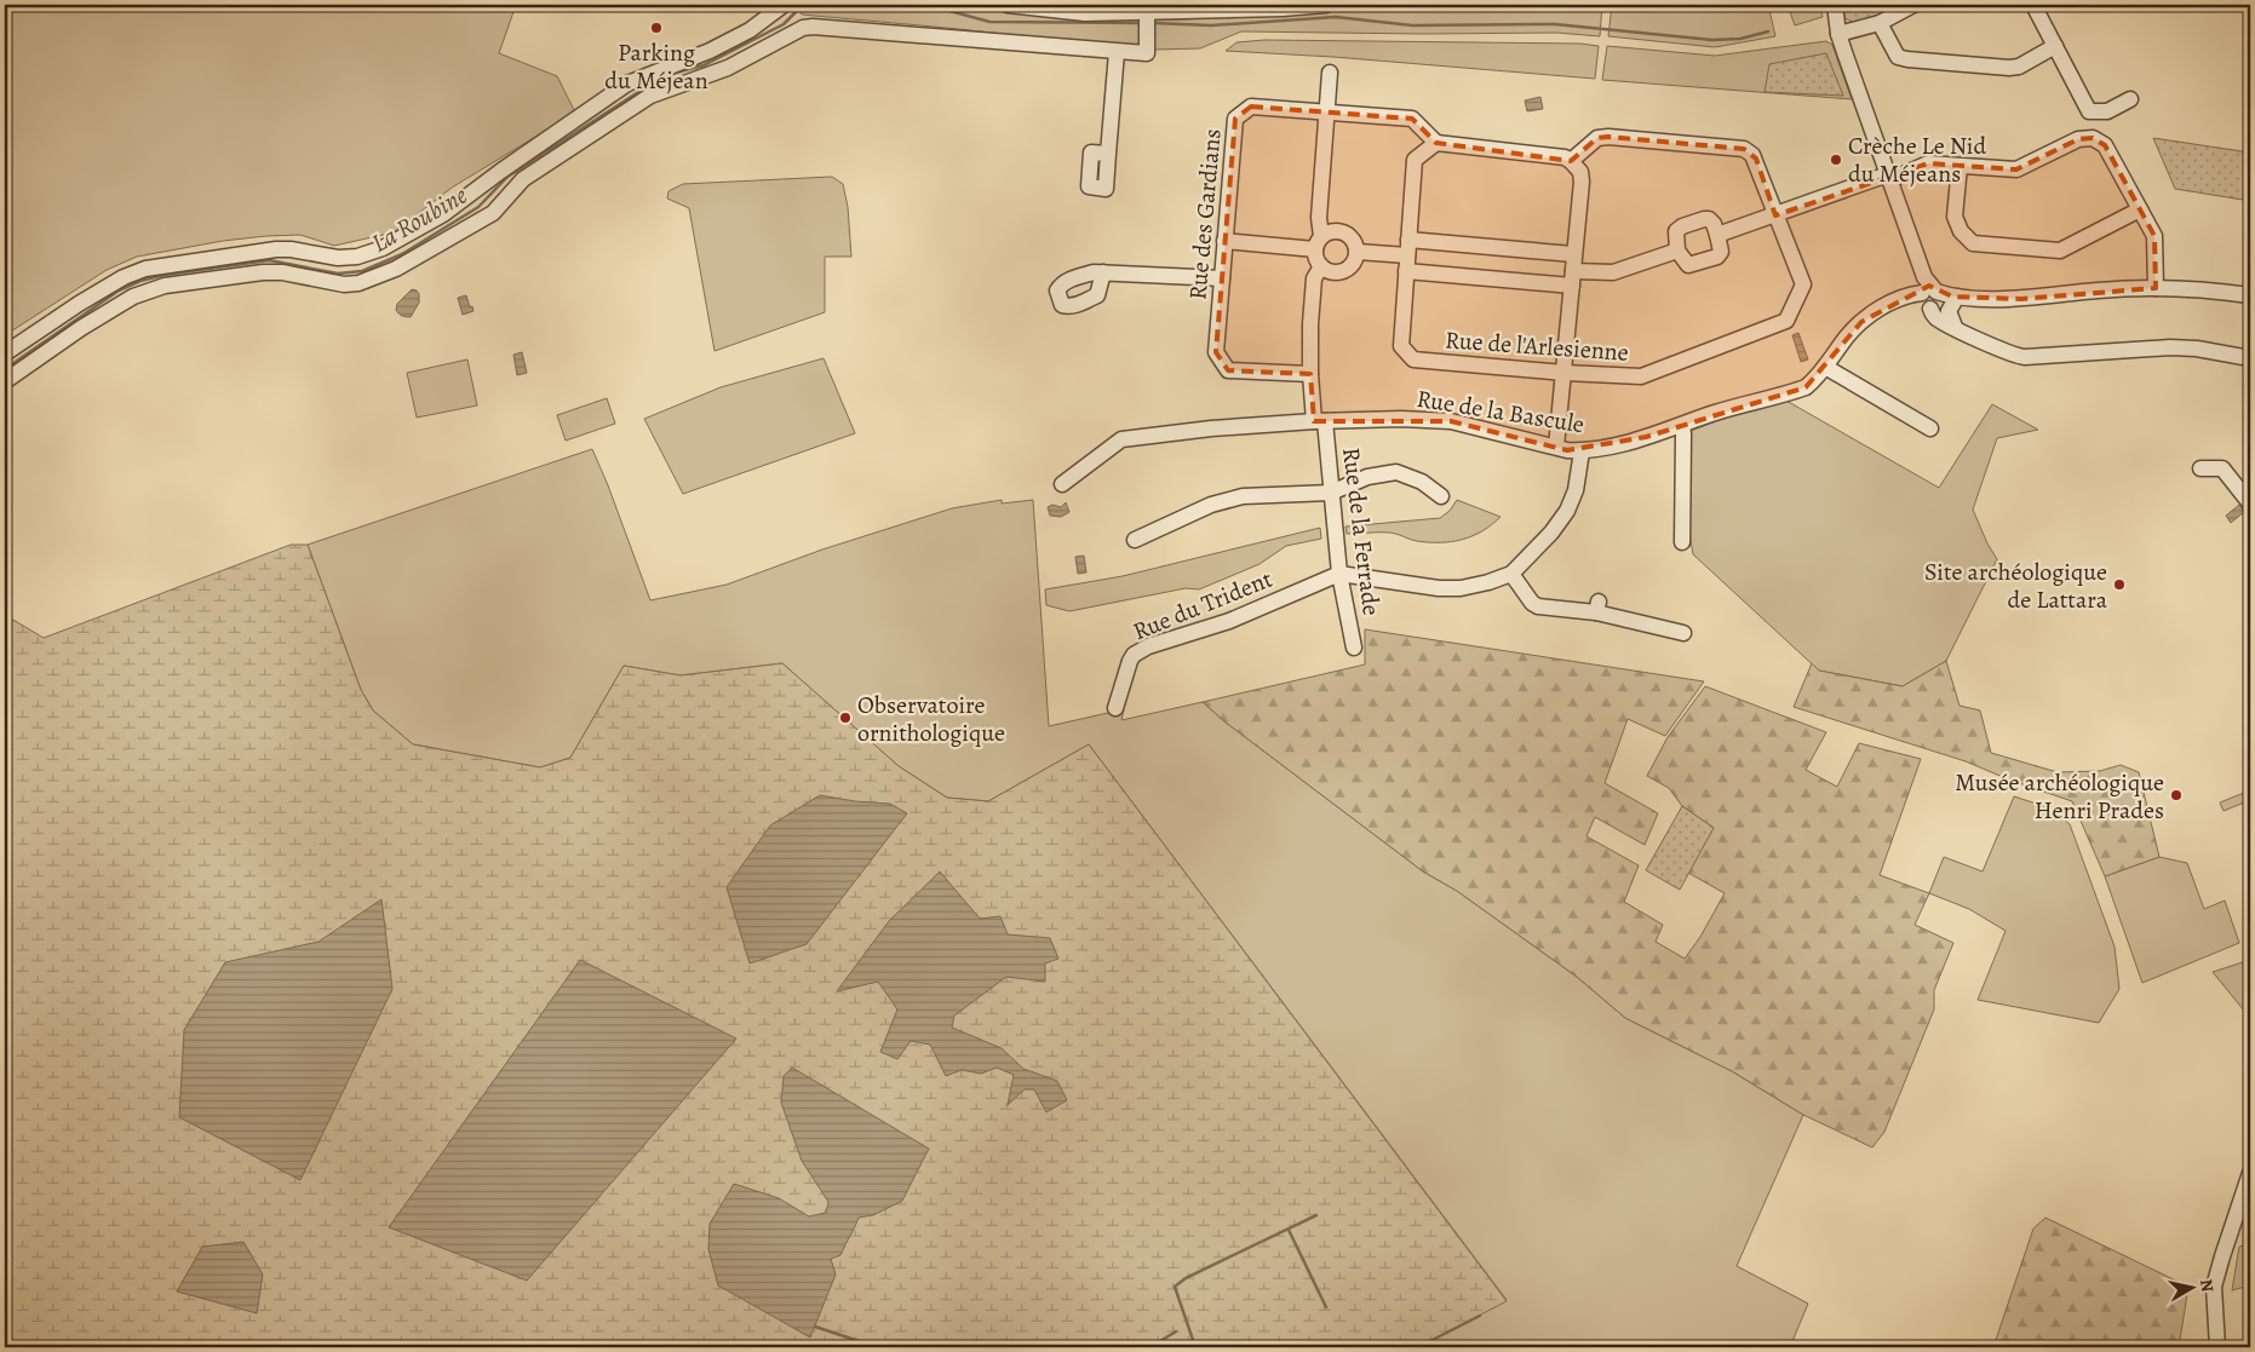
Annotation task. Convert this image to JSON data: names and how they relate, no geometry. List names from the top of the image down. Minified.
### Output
{"streets":{"street":["Rue des Gardians","Rue de l'Arlesienne","Rue de la Bascule","Rue de la Ferrade","Rue du Trident"]},"crossings":[["Rue des Gardians","Rue de l'Arlesienne"],["Rue des Gardians","Rue de la Ferrade"],["Rue de la Bascule","Rue de la Ferrade"],["Rue de la Ferrade","Rue du Trident"]],"water":["La Roubine"],"places":["Parking du Méjean","Crèche Le Nid du Méjeans","Site archéologique de Lattara","Observatoire ornithologique","Musée archéologique Henri Prades"],"north":"right"}
